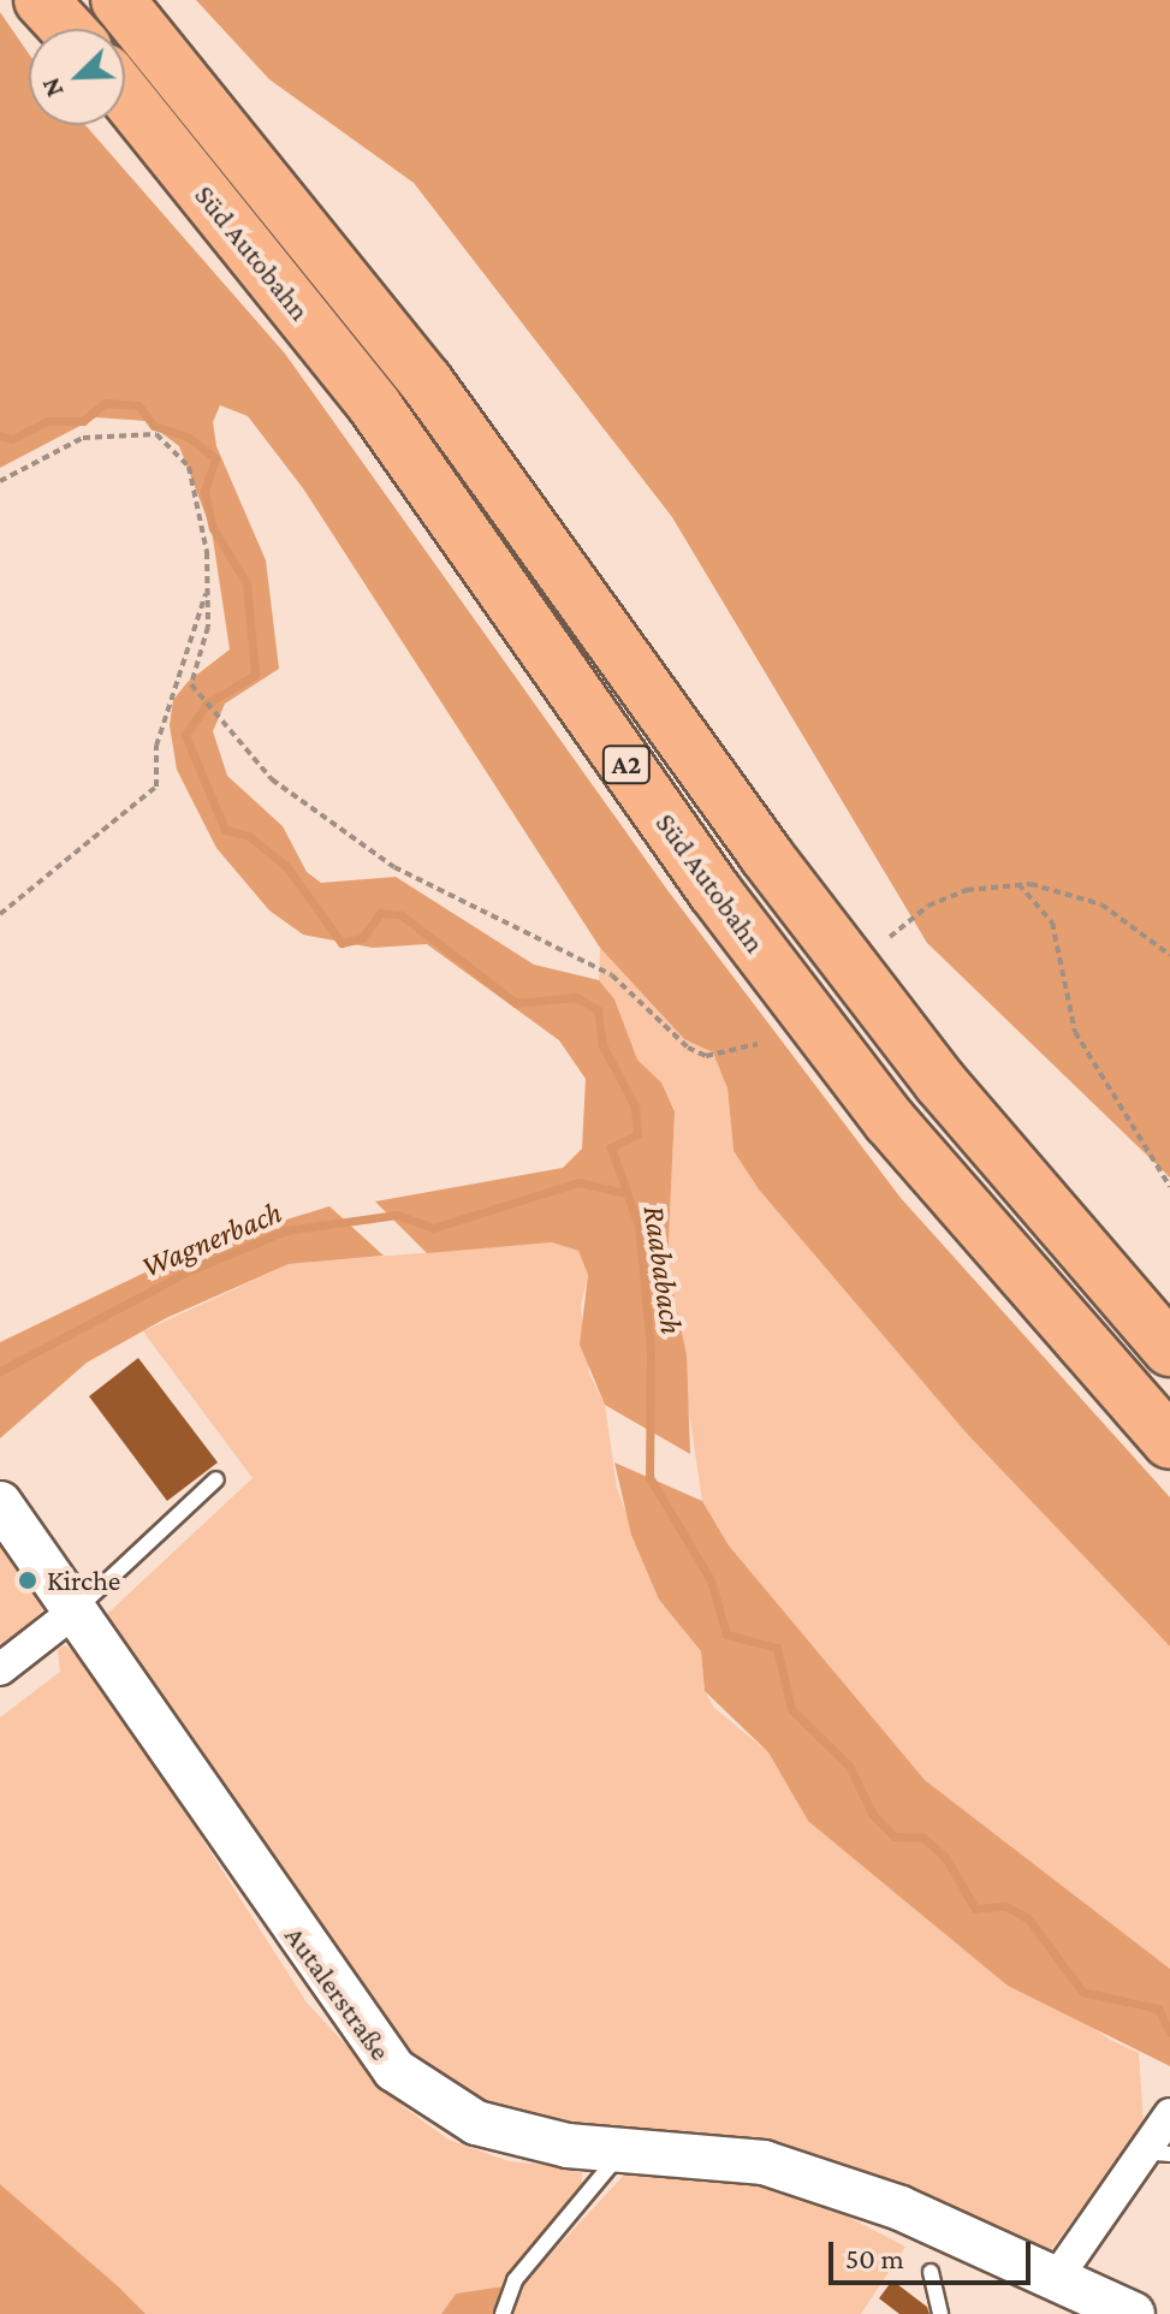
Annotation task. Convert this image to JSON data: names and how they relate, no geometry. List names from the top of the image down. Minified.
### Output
{"streets":{"highway":["Süd Autobahn","A2"],"main road":["Autalerstraße"]},"water":["Wagnerbach","Raababach"],"places":["Kirche"],"scale_bar":"50 m","north":"bottom left"}
